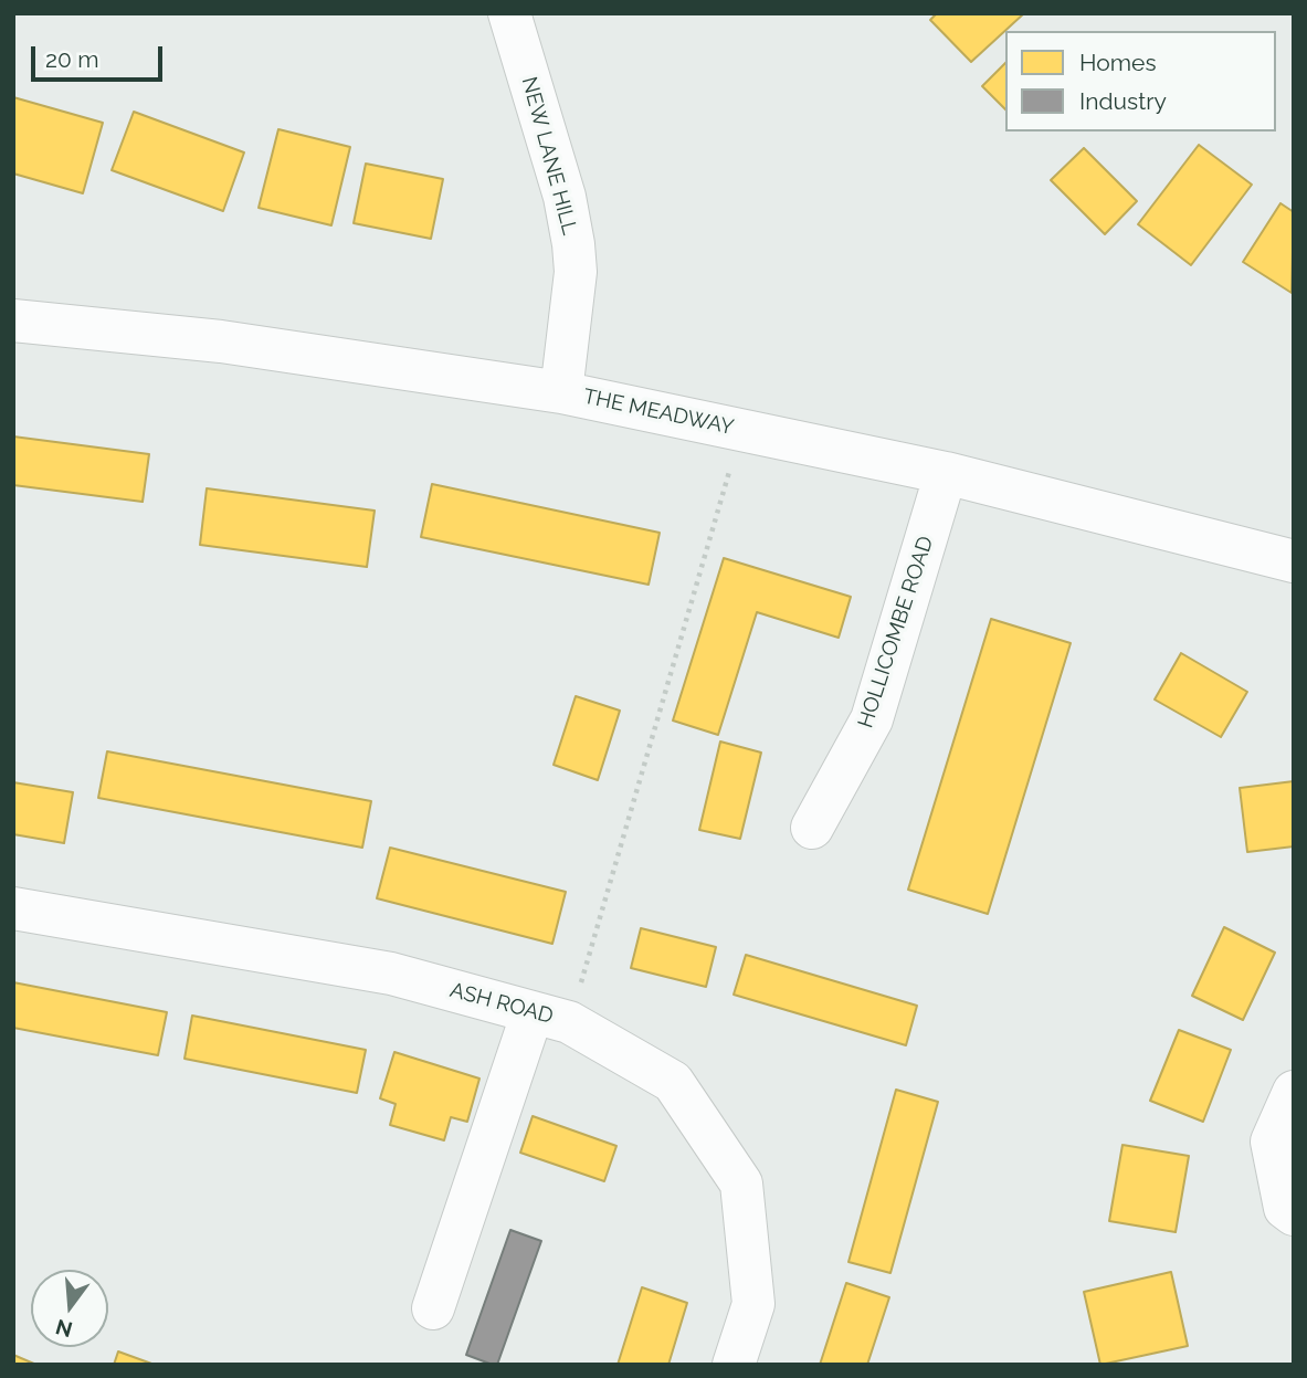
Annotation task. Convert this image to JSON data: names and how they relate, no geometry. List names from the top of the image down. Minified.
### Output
{"streets":{"street":["NEW LANE HILL","THE MEADWAY","HOLLICOMBE ROAD","ASH ROAD"]},"crossings":[["NEW LANE HILL","THE MEADWAY"],["THE MEADWAY","HOLLICOMBE ROAD"]],"legend":["Homes","Industry"],"scale_bar":"20 m","north":"bottom"}
